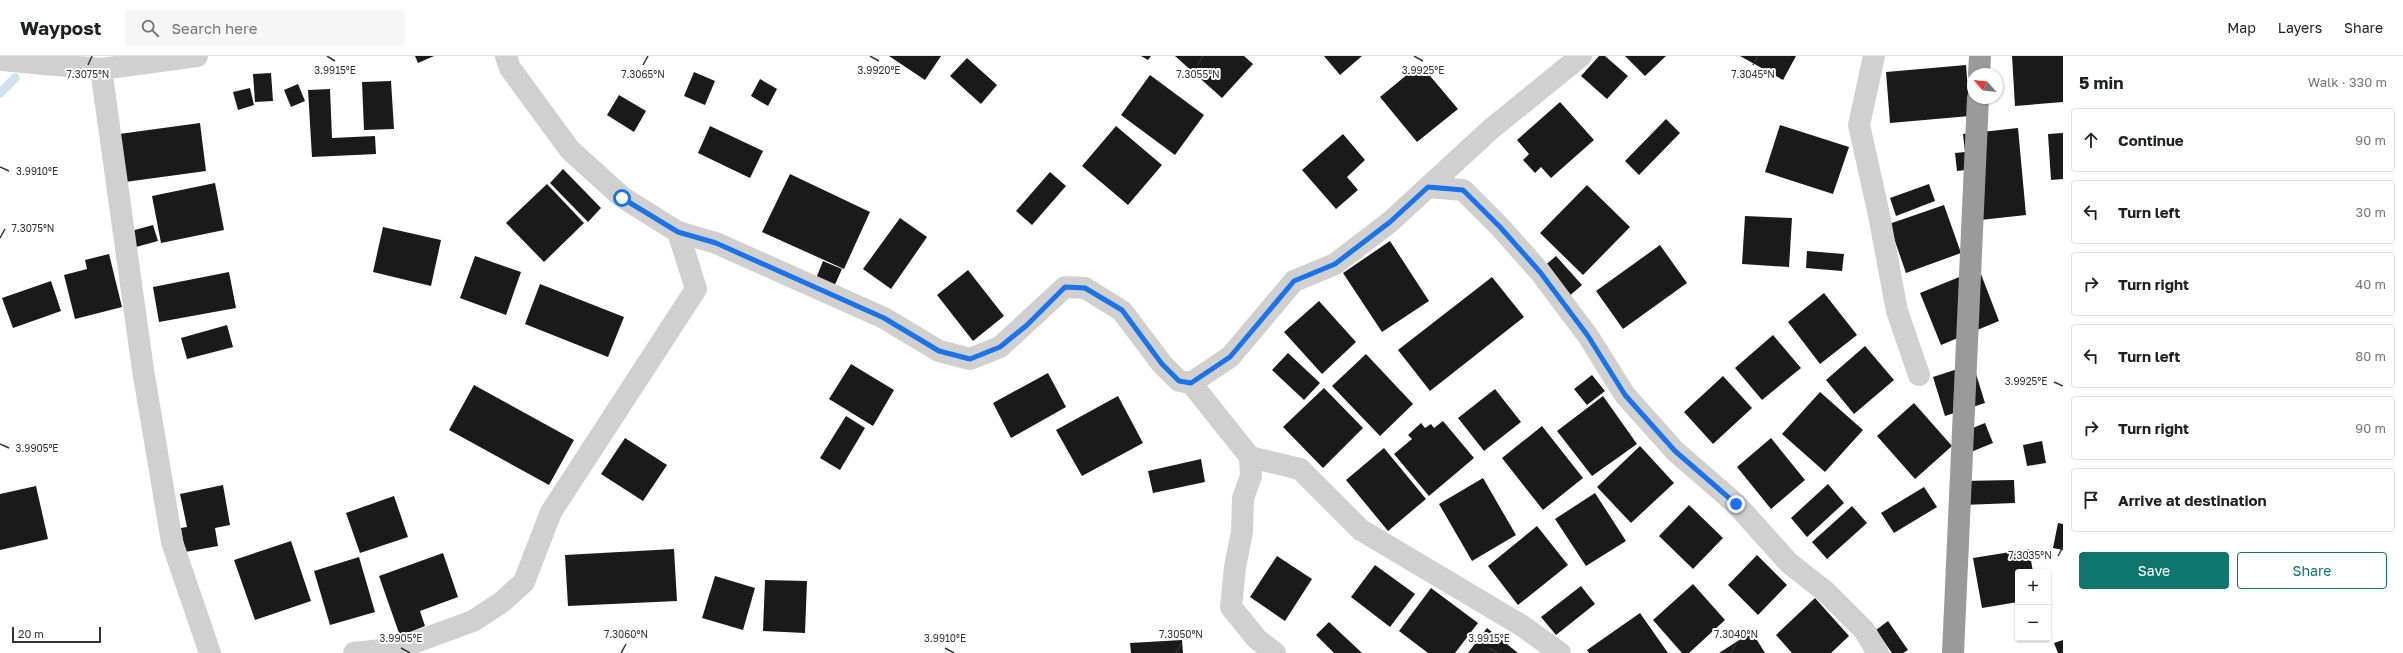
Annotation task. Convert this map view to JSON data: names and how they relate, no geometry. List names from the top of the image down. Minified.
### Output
{"scale_bar":"20 m","north":"top left","page":{"header":"Waypost","search":"Search here","nav":["Map","Layers","Share"],"heading":["5 min","Walk · 330 m"],"list":[["Continue","90 m"],["Turn left","30 m"],["Turn right","40 m"],["Turn left","80 m"],["Turn right","90 m"],"Arrive at destination"],"buttons":["Save","Share"],"map_buttons":["+","−"],"scale":"20 m"},"coordinates":["3.9915°E","3.9920°E","3.9925°E","7.3075°N","7.3065°N","7.3055°N","7.3045°N","3.9910°E","3.9905°E","7.3035°N","7.3060°N","7.3050°N","7.3040°N"]}
